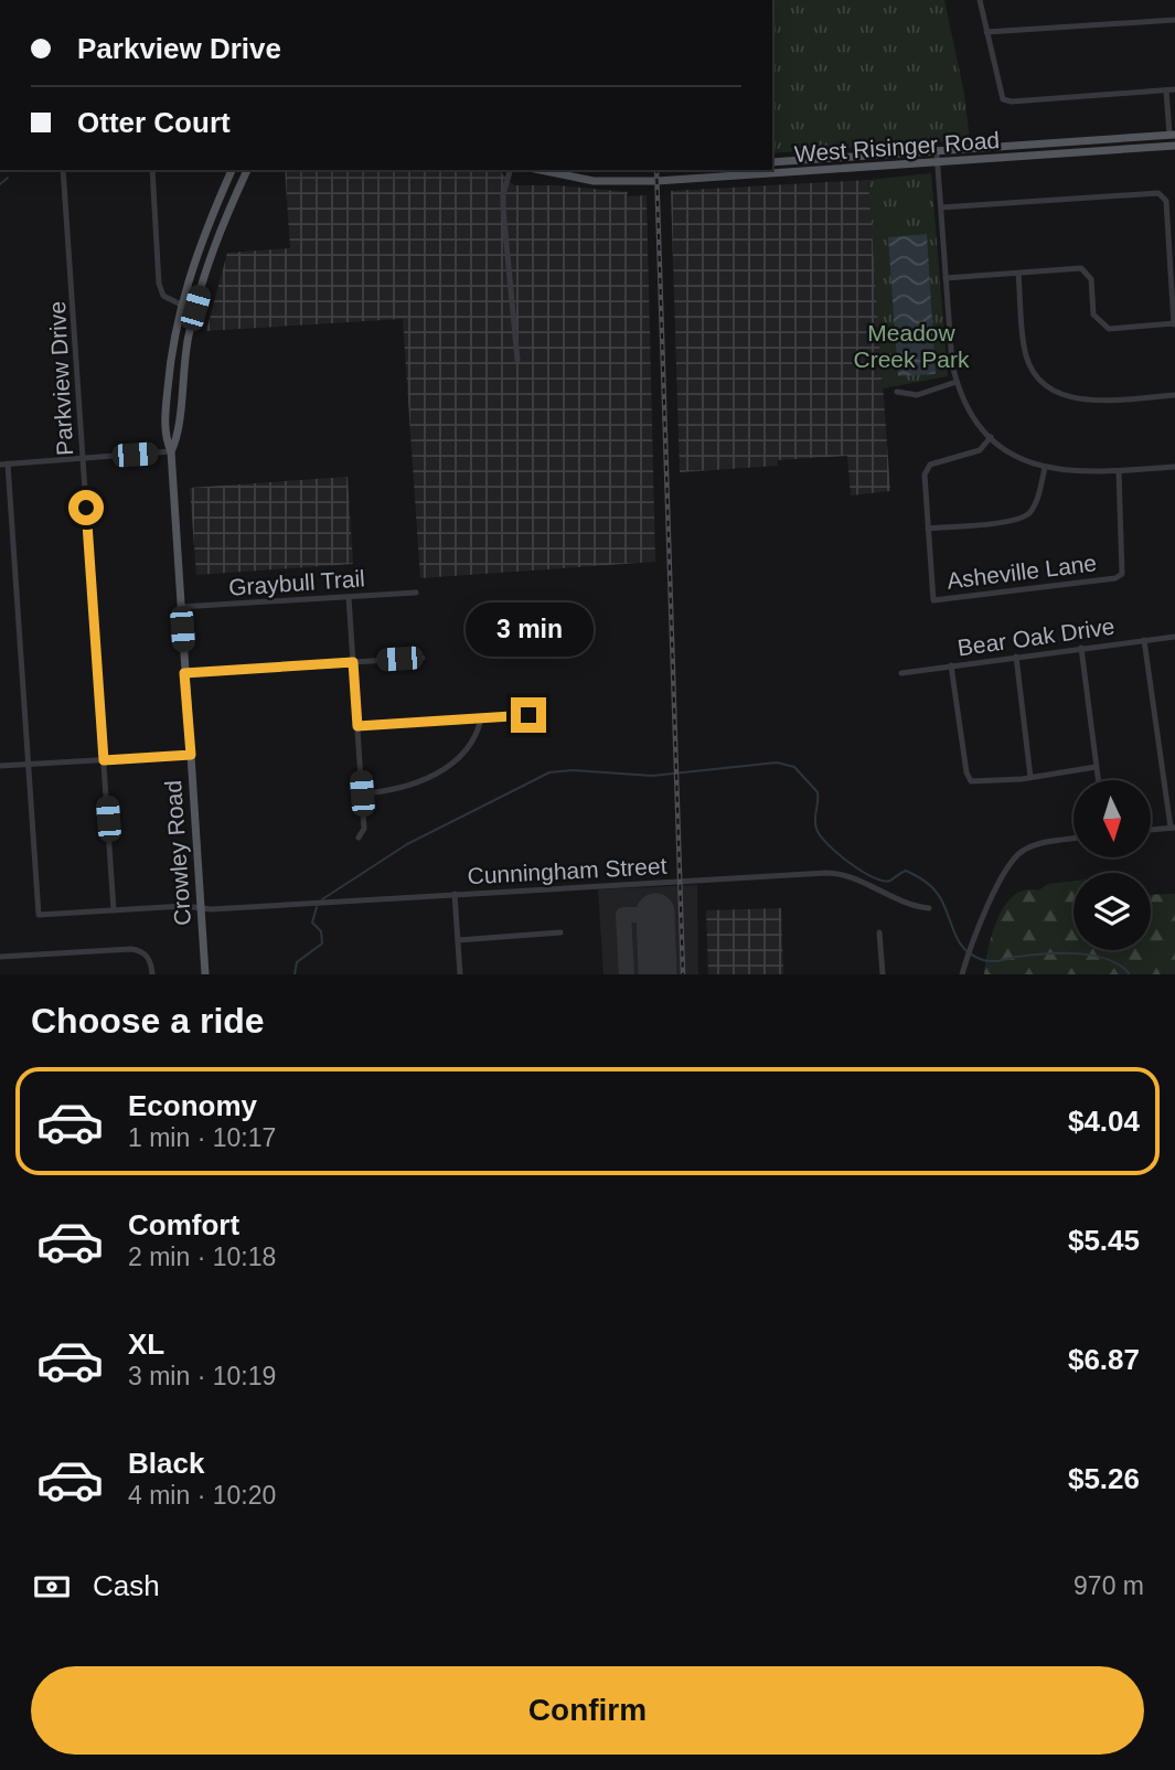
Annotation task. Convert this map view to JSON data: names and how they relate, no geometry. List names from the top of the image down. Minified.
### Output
{"streets":{"main road":["West Risinger Road","Crowley Road"],"street":["Parkview Drive","Asheville Lane","Graybull Trail","Bear Oak Drive","Cunningham Street"]},"crossings":[["Parkview Drive","Cunningham Street"],["Graybull Trail","Crowley Road"],["Crowley Road","Cunningham Street"]],"parks":["Meadow Creek Park"],"north":"bottom","page":{"banner":["Parkview Drive","Otter Court"],"bubble":"3 min","heading":"Choose a ride","list":[{"name":"Economy","note":"1 min · 10:17","value":"$4.04"},{"name":"Comfort","note":"2 min · 10:18","value":"$5.45"},{"name":"XL","note":"3 min · 10:19","value":"$6.87"},{"name":"Black","note":"4 min · 10:20","value":"$5.26"}],"pay":["Cash","970 m"],"buttons":"Confirm"}}
